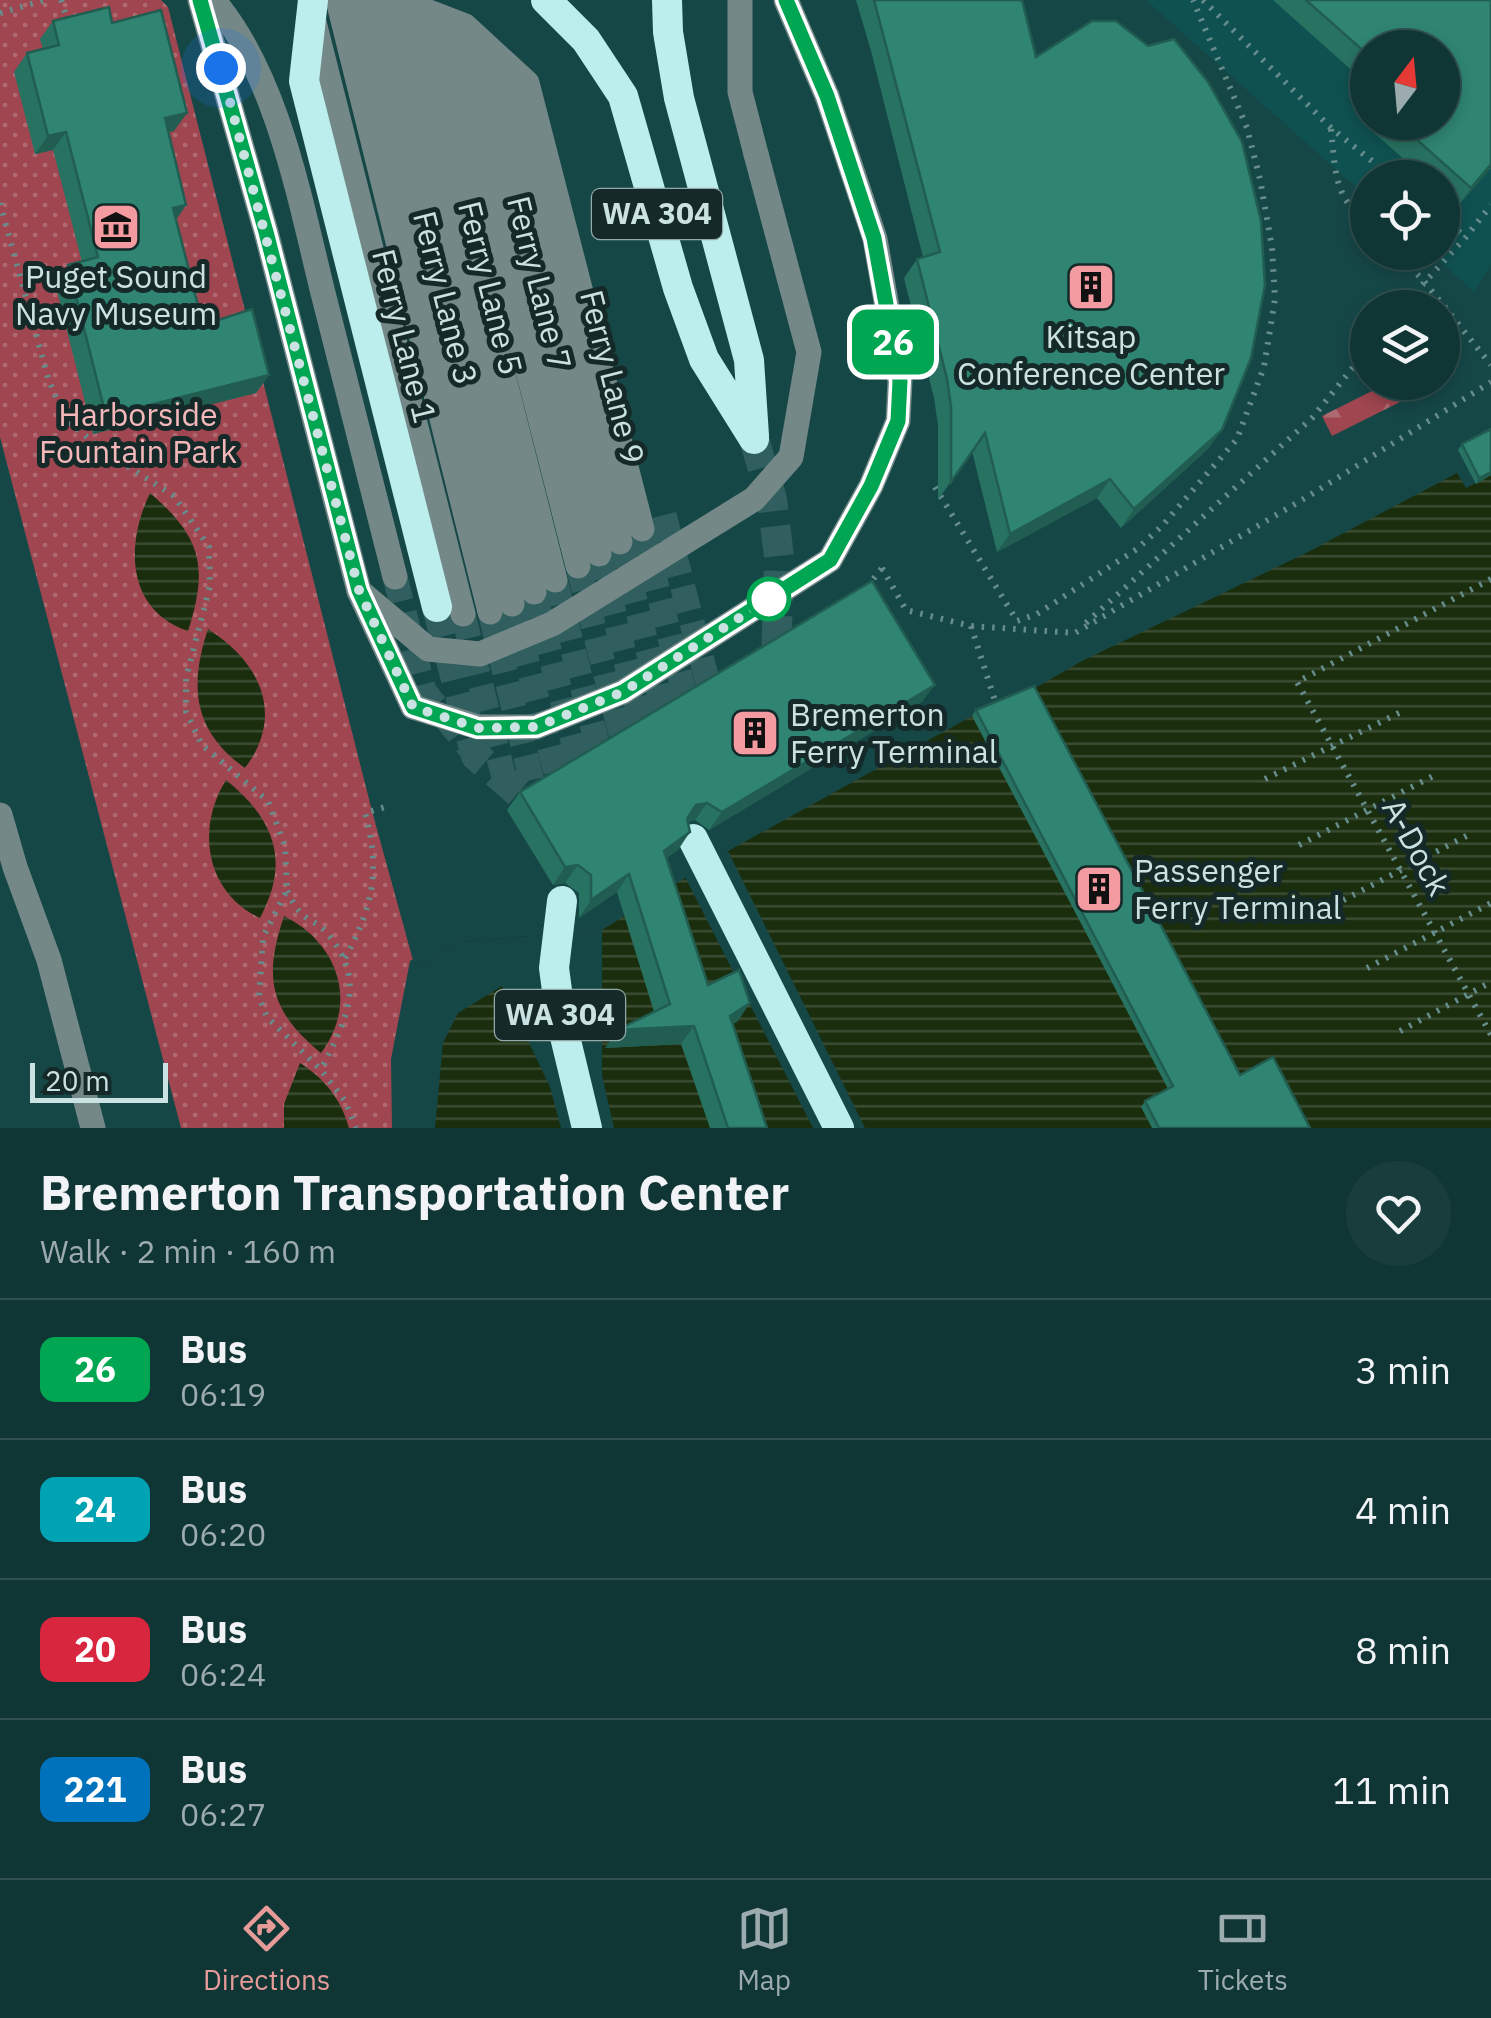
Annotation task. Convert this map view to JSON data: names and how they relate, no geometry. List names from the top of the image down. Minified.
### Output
{"streets":{"highway":["WA 304","Ferry Lane 1"],"lane":["Ferry Lane 7","Ferry Lane 5","Ferry Lane 3","Ferry Lane 9"],"path":["A-Dock"]},"crossings":[["WA 304","Ferry Lane 7"],["WA 304","Ferry Lane 5"],["WA 304","Ferry Lane 3"],["WA 304","Ferry Lane 9"],["Ferry Lane 7","Ferry Lane 5"],["Ferry Lane 7","Ferry Lane 3"],["Ferry Lane 7","Ferry Lane 9"],["Ferry Lane 5","Ferry Lane 3"],["Ferry Lane 5","Ferry Lane 9"],["Ferry Lane 3","Ferry Lane 1"],["Ferry Lane 3","Ferry Lane 9"]],"parks":["Harborside Fountain Park"],"places":{"museum":["Puget Sound Navy Museum"],"building":["Kitsap Conference Center","Bremerton Ferry Terminal","Passenger Ferry Terminal"]},"lines":["bus line 26"],"scale_bar":"20 m","north":"top","page":{"on_map":"26","scale":"20 m","heading":["Bremerton Transportation Center","Walk · 2 min · 160 m"],"list":[{"mark":"26","name":"Bus","note":"06:19","value":"3 min"},{"mark":"24","name":"Bus","note":"06:20","value":"4 min"},{"mark":"20","name":"Bus","note":"06:24","value":"8 min"},{"mark":"221","name":"Bus","note":"06:27","value":"11 min"}],"tabs":["Directions","Map","Tickets"]}}
